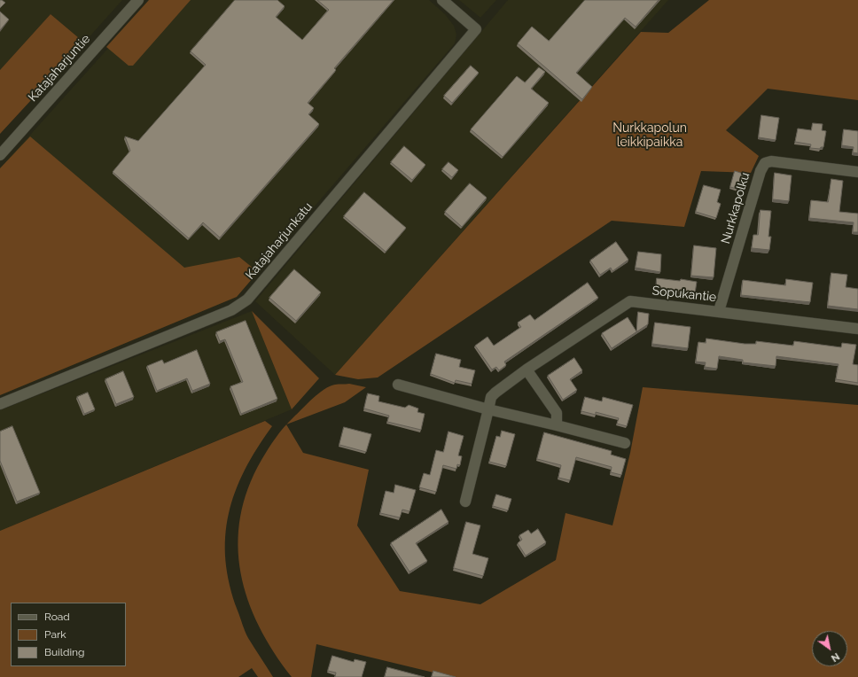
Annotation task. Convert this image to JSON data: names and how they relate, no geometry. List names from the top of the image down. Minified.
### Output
{"streets":{"street":["Katajaharjuntie","Nurkkapolku","Katajaharjunkatu","Sopukantie"]},"crossings":[["Nurkkapolku","Sopukantie"]],"parks":["Nurkkapolun leikkipaikka"],"legend":["Road","Park","Building"],"north":"bottom right"}
